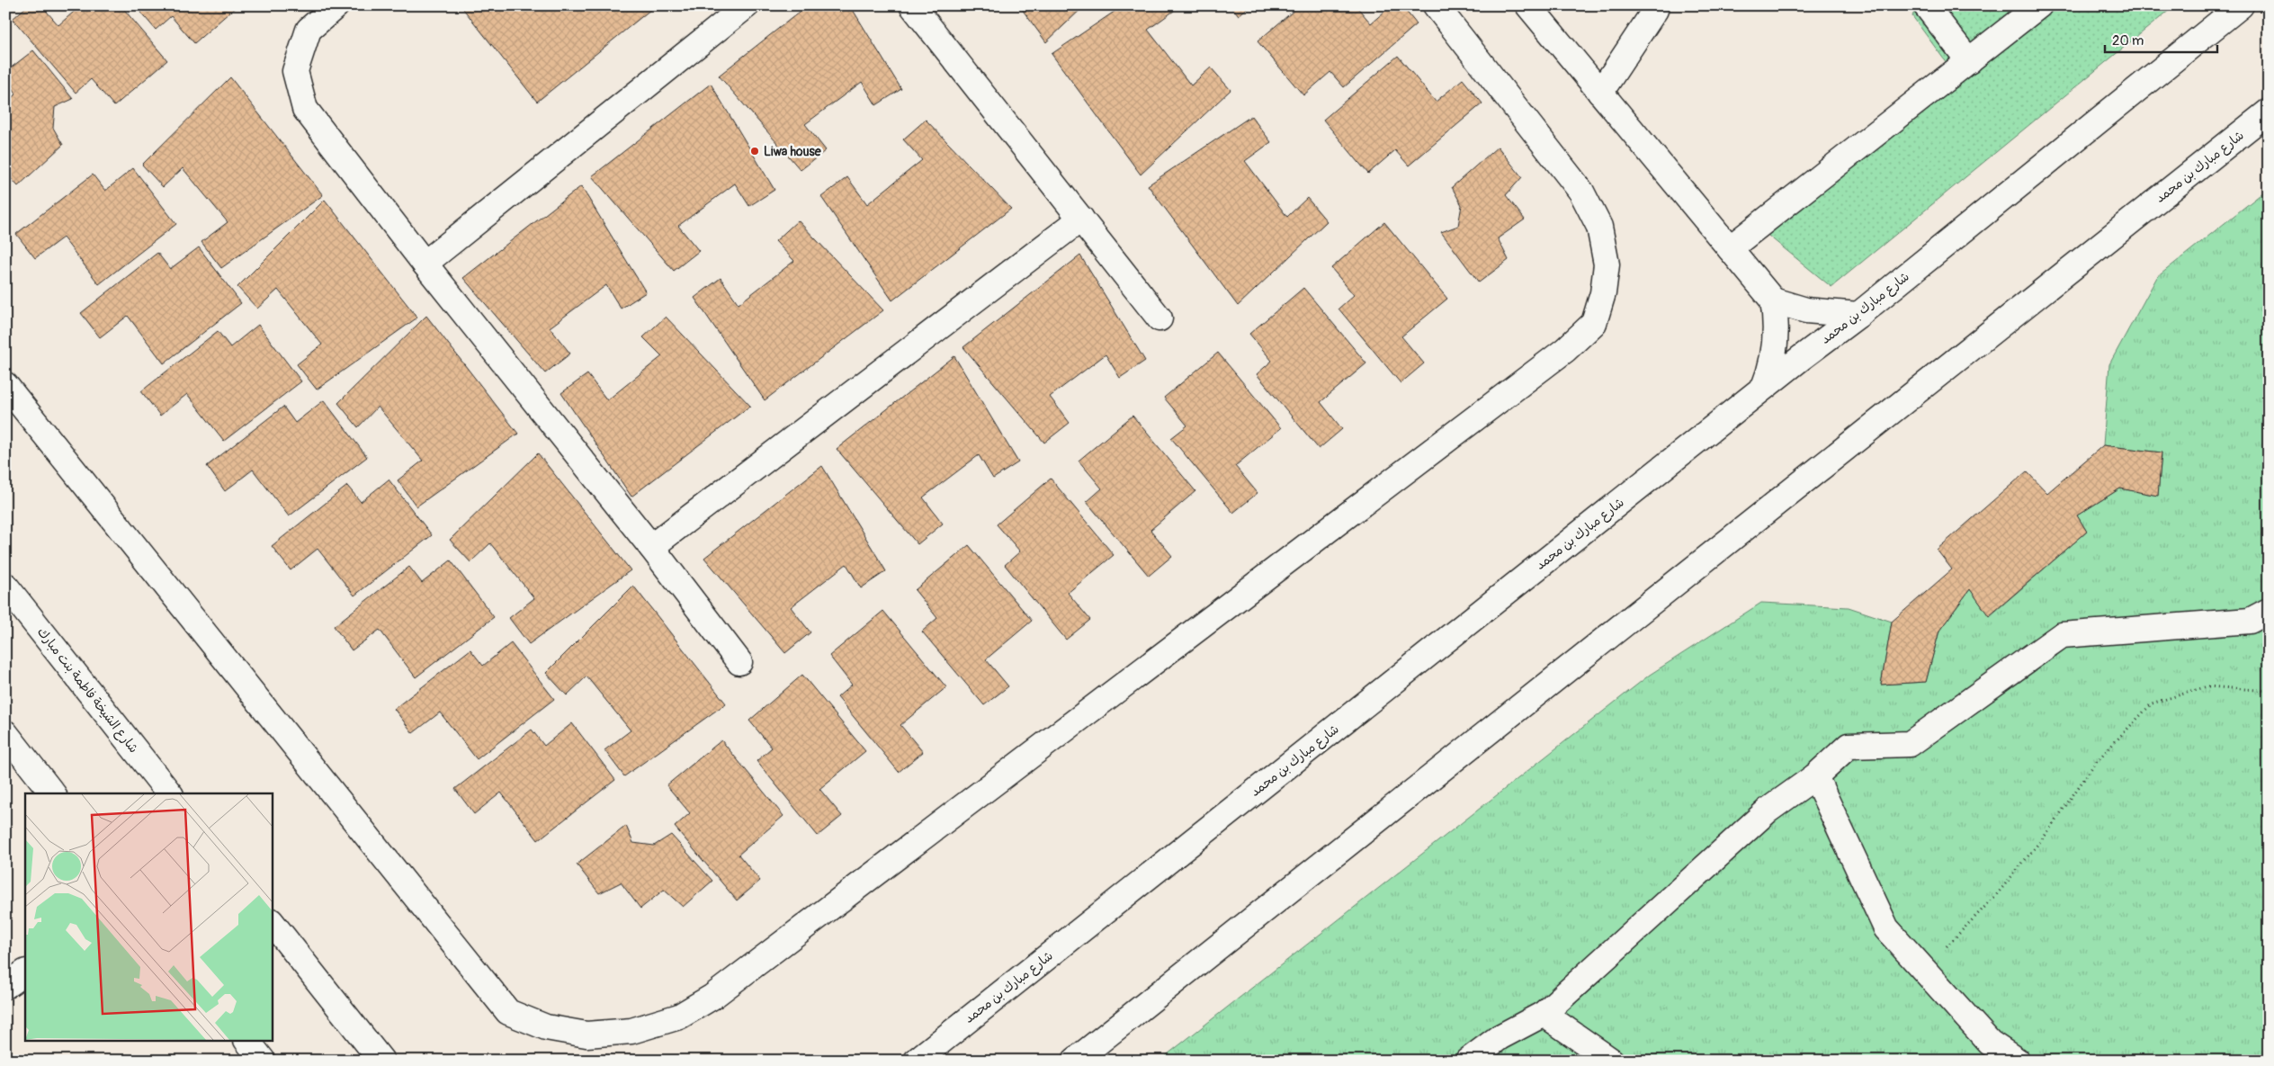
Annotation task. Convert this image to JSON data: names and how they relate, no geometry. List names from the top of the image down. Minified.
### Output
{"streets":{"street":["شارع مبارك بن محمد","شارع الشيخة فاطمة بنت مبارك"]},"places":["Liwa house"],"scale_bar":"20 m"}
